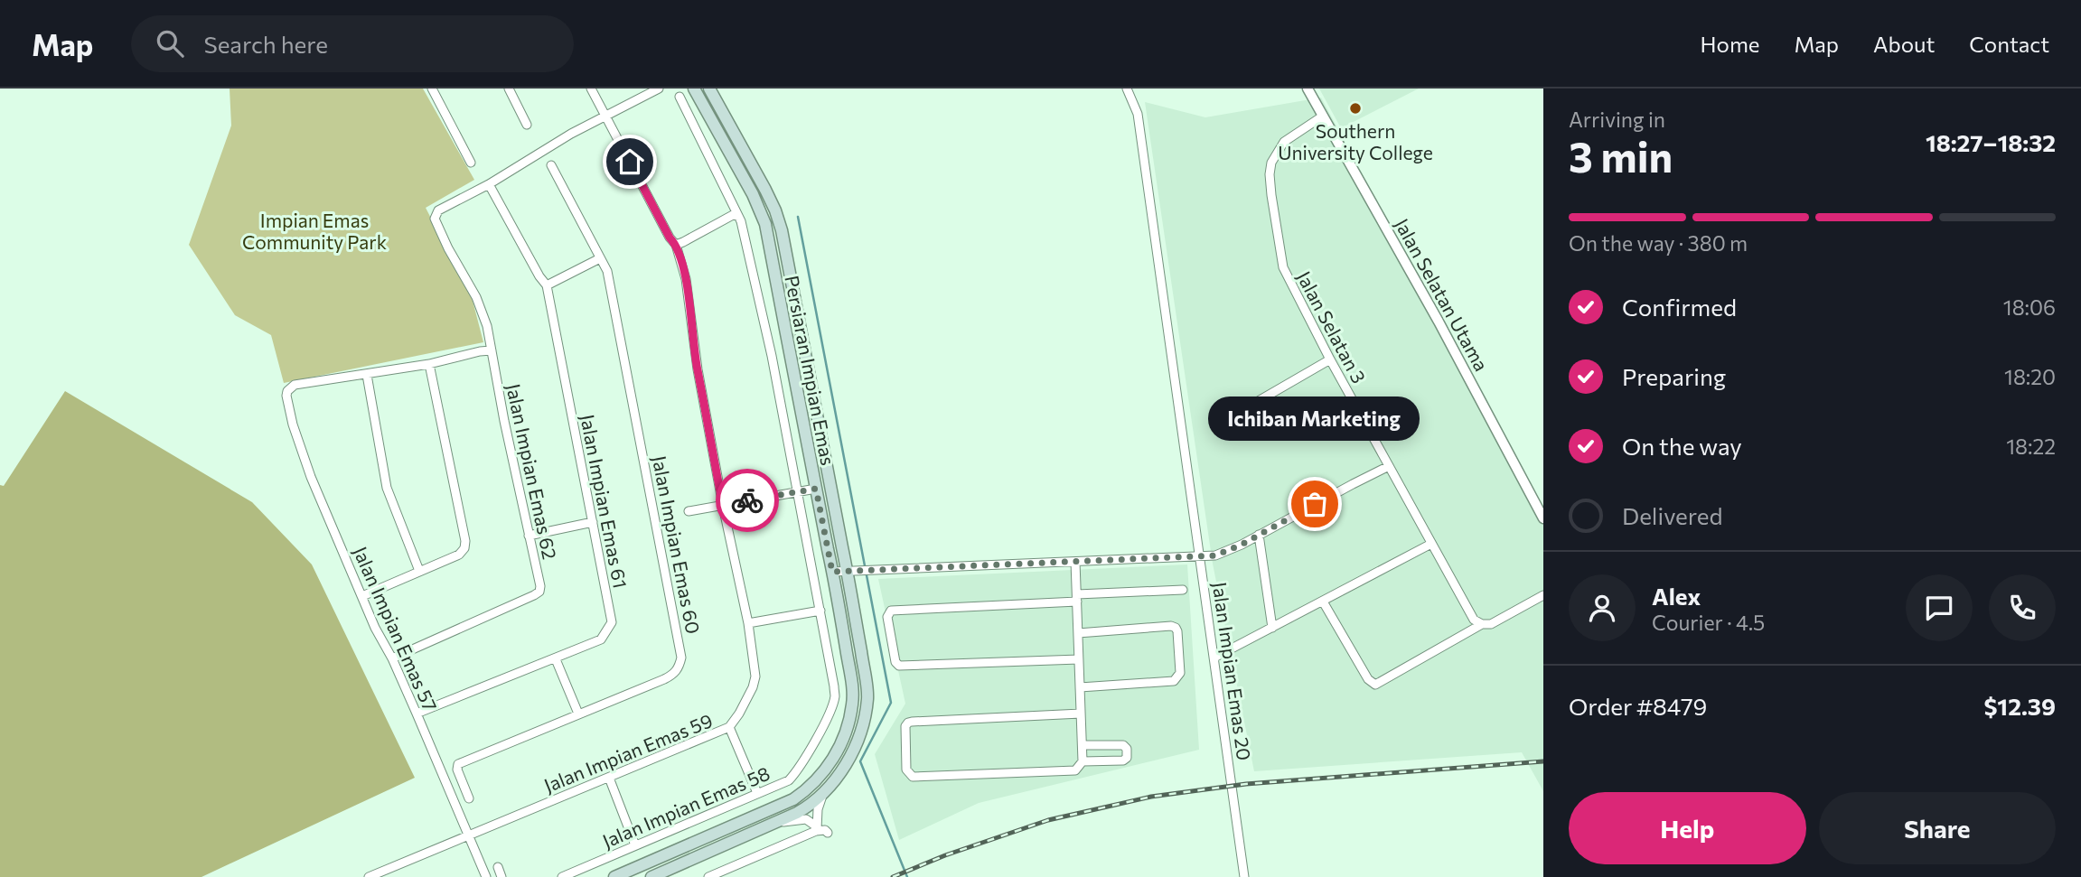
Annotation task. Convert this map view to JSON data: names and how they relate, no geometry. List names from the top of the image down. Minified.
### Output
{"streets":{"main road":["Persiaran Impian Emas"],"street":["Jalan Selatan Utama","Jalan Selatan 3","Jalan Impian Emas 62","Jalan Impian Emas 61","Jalan Impian Emas 60","Jalan Impian Emas 57","Jalan Impian Emas 20","Jalan Impian Emas 59","Jalan Impian Emas 58"]},"crossings":[["Jalan Selatan Utama","Jalan Selatan 3"],["Jalan Impian Emas 62","Jalan Impian Emas 61"],["Jalan Impian Emas 62","Jalan Impian Emas 57"],["Jalan Impian Emas 61","Jalan Impian Emas 57"],["Jalan Impian Emas 57","Jalan Impian Emas 59"]],"parks":["Impian Emas Community Park"],"places":["Southern University College","Ichiban Marketing"],"page":{"header":"Map","search":"Search here","nav":["Home","Map","About","Contact"],"heading":["3 min","Arriving in","18:27–18:32"],"panel":["Alex","Courier · 4.5","Order #8479","$12.39"],"bar":"On the way · 380 m","list":[["Confirmed","18:06"],["Preparing","18:20"],["On the way","18:22"],"Delivered"],"bubble":"Ichiban Marketing","buttons":["Help","Share"]}}
